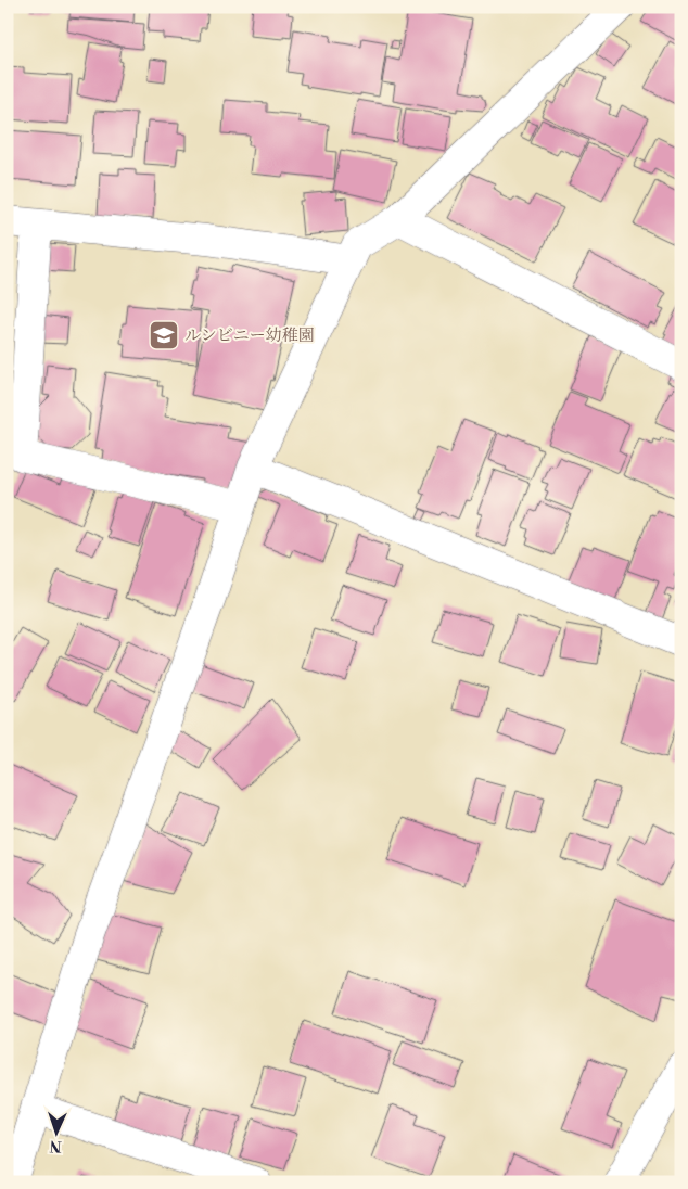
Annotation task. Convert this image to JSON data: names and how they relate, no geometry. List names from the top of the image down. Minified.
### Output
{"places":{"school or university":["ルンビニー幼稚園"]},"north":"bottom"}
